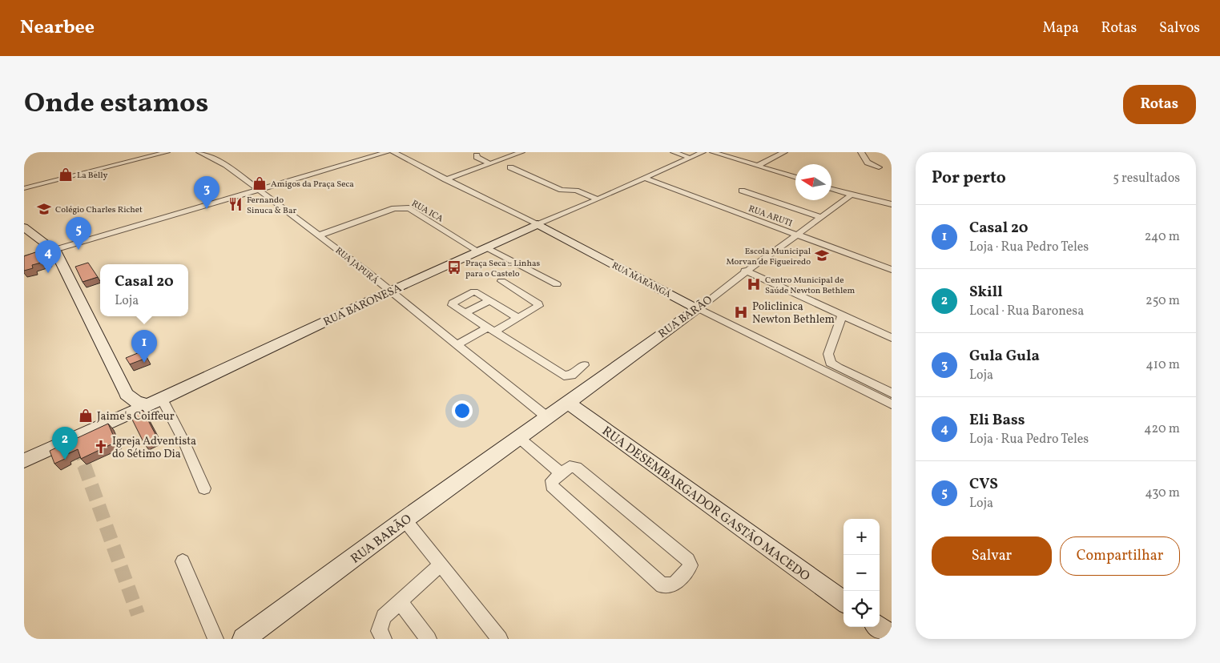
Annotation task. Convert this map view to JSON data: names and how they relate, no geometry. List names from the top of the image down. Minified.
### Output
{"streets":{"street":["RUA ICA","RUA ARUTI","RUA JAPURÁ","RUA MARANGÁ","RUA BARONESA","RUA BARÃO","RUA DESEMBARGADOR GASTÃO MACEDO"]},"crossings":[["RUA ICA","RUA JAPURÁ"],["RUA ICA","RUA BARONESA"],["RUA ARUTI","RUA BARONESA"],["RUA ARUTI","RUA BARÃO"],["RUA JAPURÁ","RUA BARONESA"],["RUA JAPURÁ","RUA BARÃO"],["RUA MARANGÁ","RUA BARONESA"],["RUA MARANGÁ","RUA BARÃO"],["RUA BARÃO","RUA DESEMBARGADOR GASTÃO MACEDO"]],"places":{"shop":["La Belly","Amigos da Praça Seca","Jaime's Coiffeur"],"restaurant":["Fernando Sinuca & Bar"],"school or university":["Colégio Charles Richet","Escola Municipal Morvan de Figueiredo"],"bus stop":["Praça Seca :: Linhas para o Castelo"],"hospital":["Centro Municipal de Saúde Newton Bethlem","Policlinica Newton Bethlem"],"church":["Igreja Adventista do Sétimo Dia"]},"north":"left","page":{"header":"Nearbee","nav":["Mapa","Rotas","Salvos"],"title":"Onde estamos","buttons":["Rotas",["Salvar","Compartilhar"]],"heading":["Por perto","5 resultados"],"pins":["3","5","4","1","2"],"list":[{"mark":"1","name":"Casal 20","note":"Loja · Rua Pedro Teles","value":"240 m"},{"mark":"2","name":"Skill","note":"Local · Rua Baronesa","value":"250 m"},{"mark":"3","name":"Gula Gula","note":"Loja","value":"410 m"},{"mark":"4","name":"Eli Bass","note":"Loja · Rua Pedro Teles","value":"420 m"},{"mark":"5","name":"CVS","note":"Loja","value":"430 m"}],"popup":["Casal 20","Loja"],"map_buttons":["+","−"]}}
